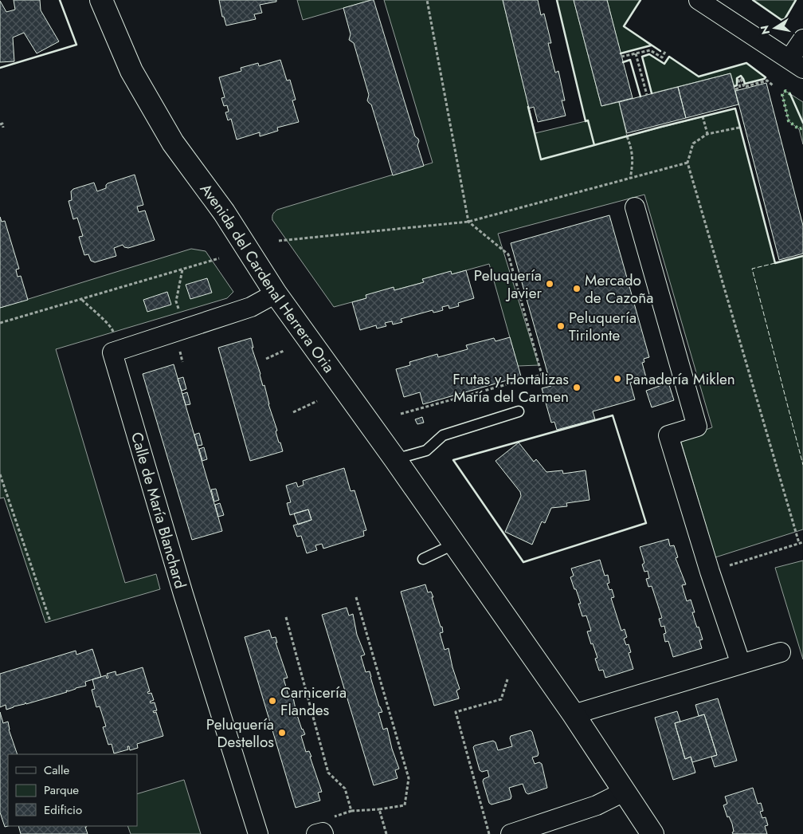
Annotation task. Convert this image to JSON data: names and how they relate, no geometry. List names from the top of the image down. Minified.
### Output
{"streets":{"main road":["Avenida del Cardenal Herrera Oria"],"street":["Calle de María Blanchard"]},"crossings":[["Avenida del Cardenal Herrera Oria","Calle de María Blanchard"]],"places":["Peluquería Javier","Mercado de Cazoña","Peluquería Tirilonte","Panadería Miklen","Frutas y Hortalizas María del Carmen","Carnicería Flandes","Peluquería Destellos"],"legend":["Calle","Parque","Edificio"],"north":"left"}
